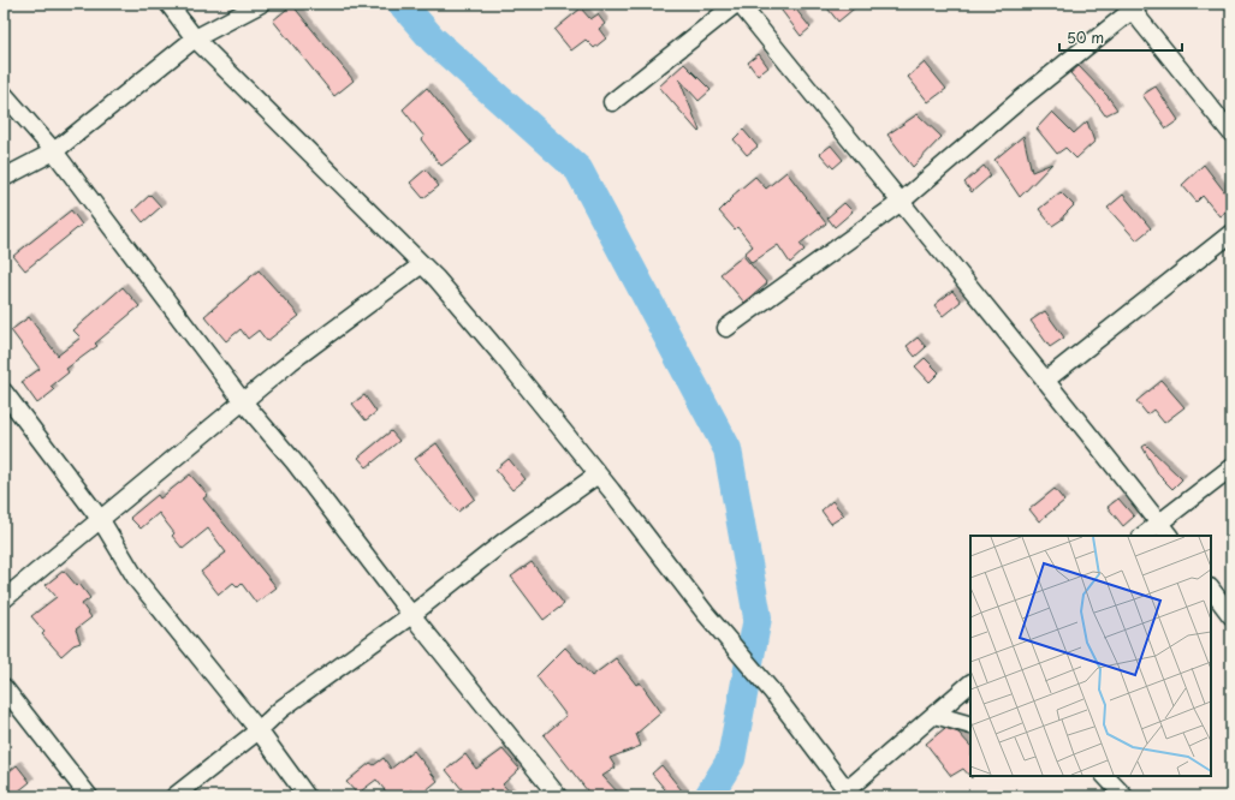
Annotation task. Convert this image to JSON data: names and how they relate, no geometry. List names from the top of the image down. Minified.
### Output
{"scale_bar":"50 m"}
